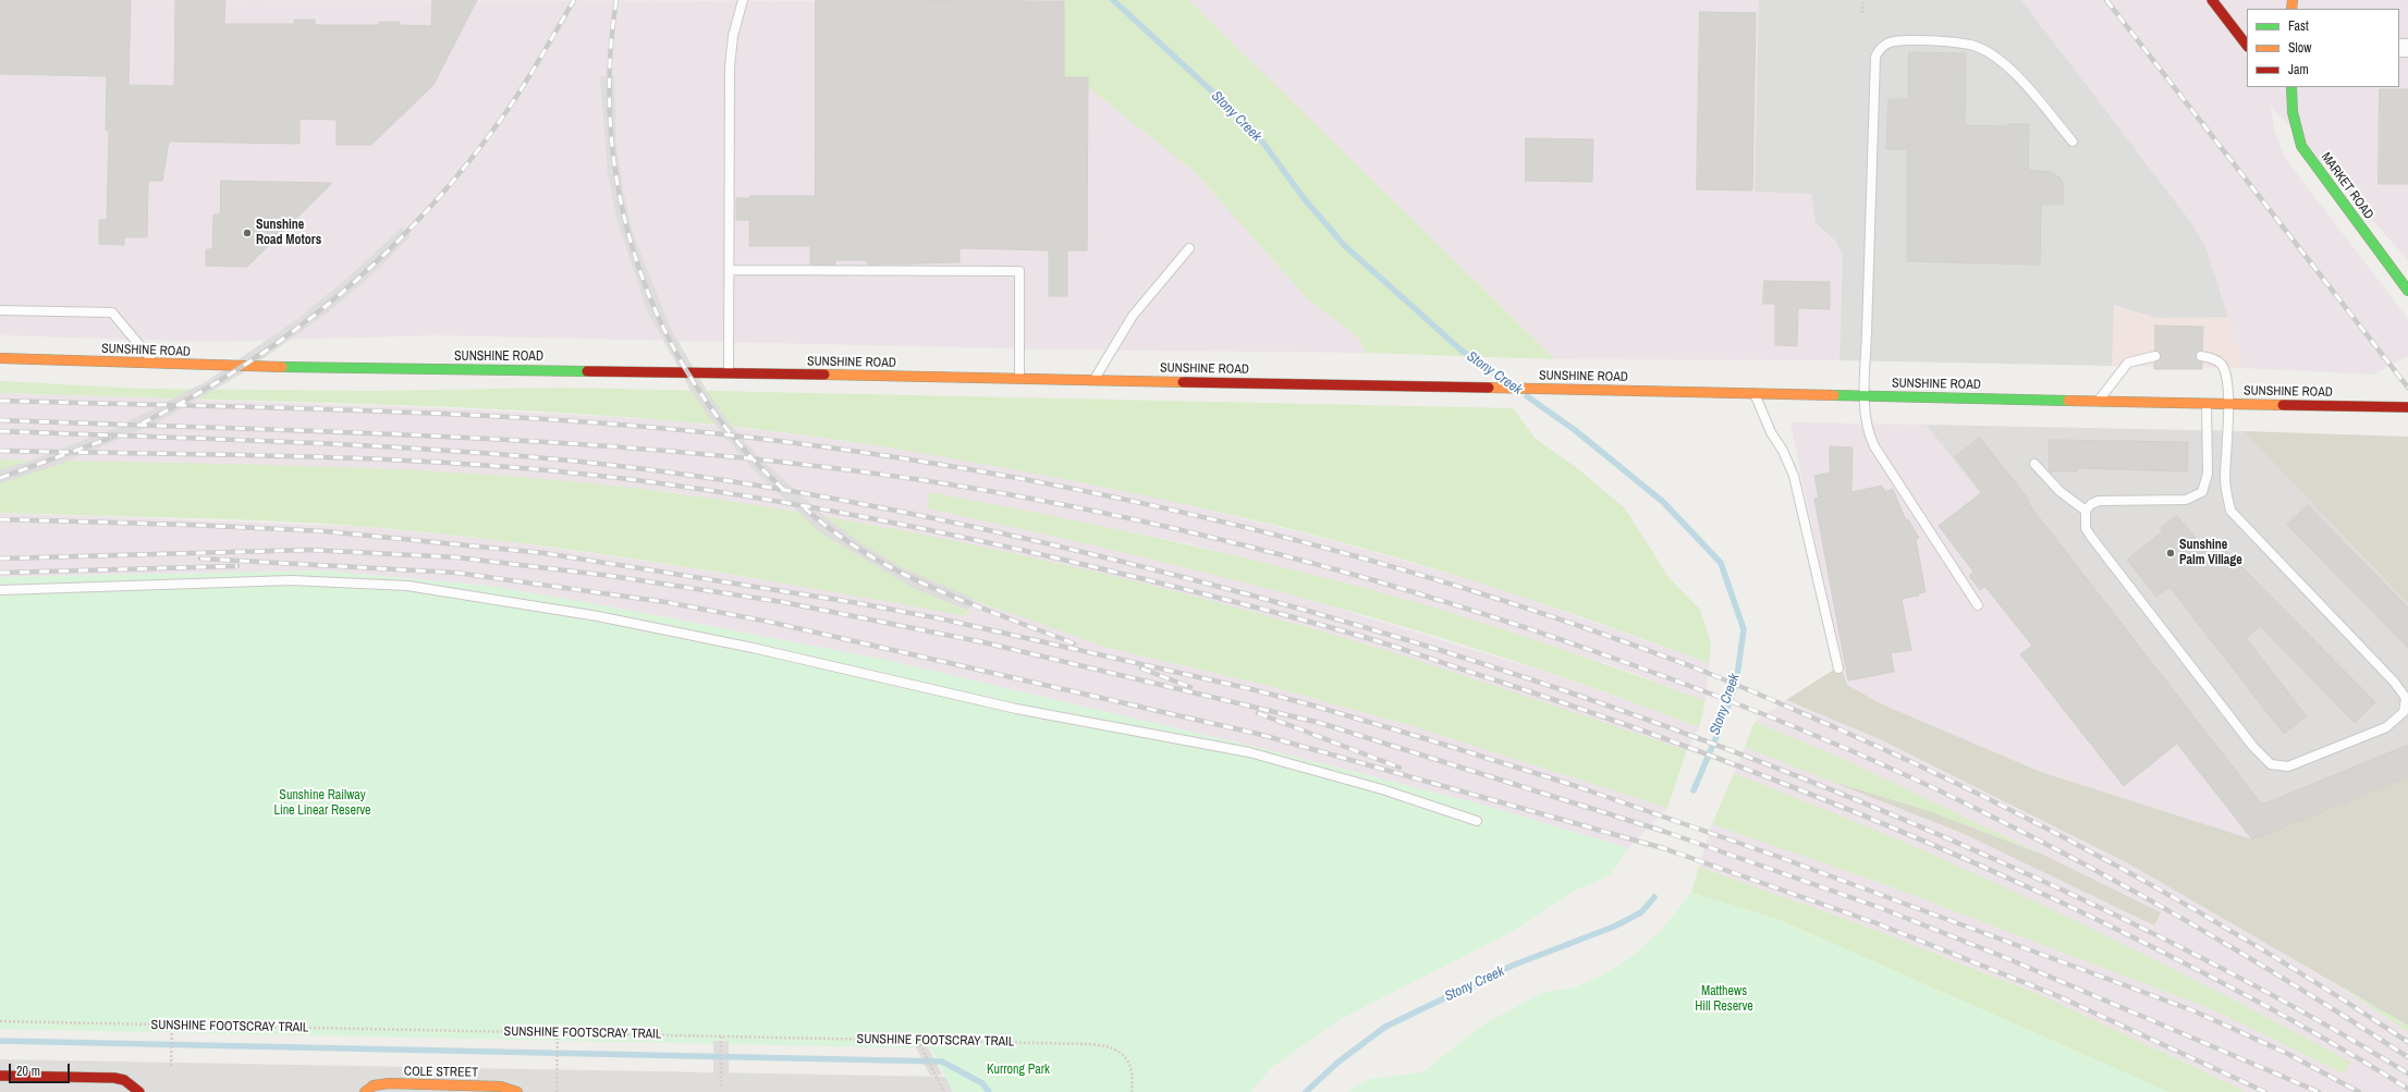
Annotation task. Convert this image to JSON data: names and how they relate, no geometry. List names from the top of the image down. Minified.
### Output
{"streets":{"main road":["MARKET ROAD","SUNSHINE ROAD","COLE STREET"],"path":["SUNSHINE FOOTSCRAY TRAIL"]},"water":["Stony Creek"],"parks":["Sunshine Railway Line Linear Reserve","Matthews Hill Reserve","Kurrong Park"],"places":["Sunshine Road Motors","Sunshine Palm Village"],"legend":["Fast","Slow","Jam"],"scale_bar":"20 m"}
